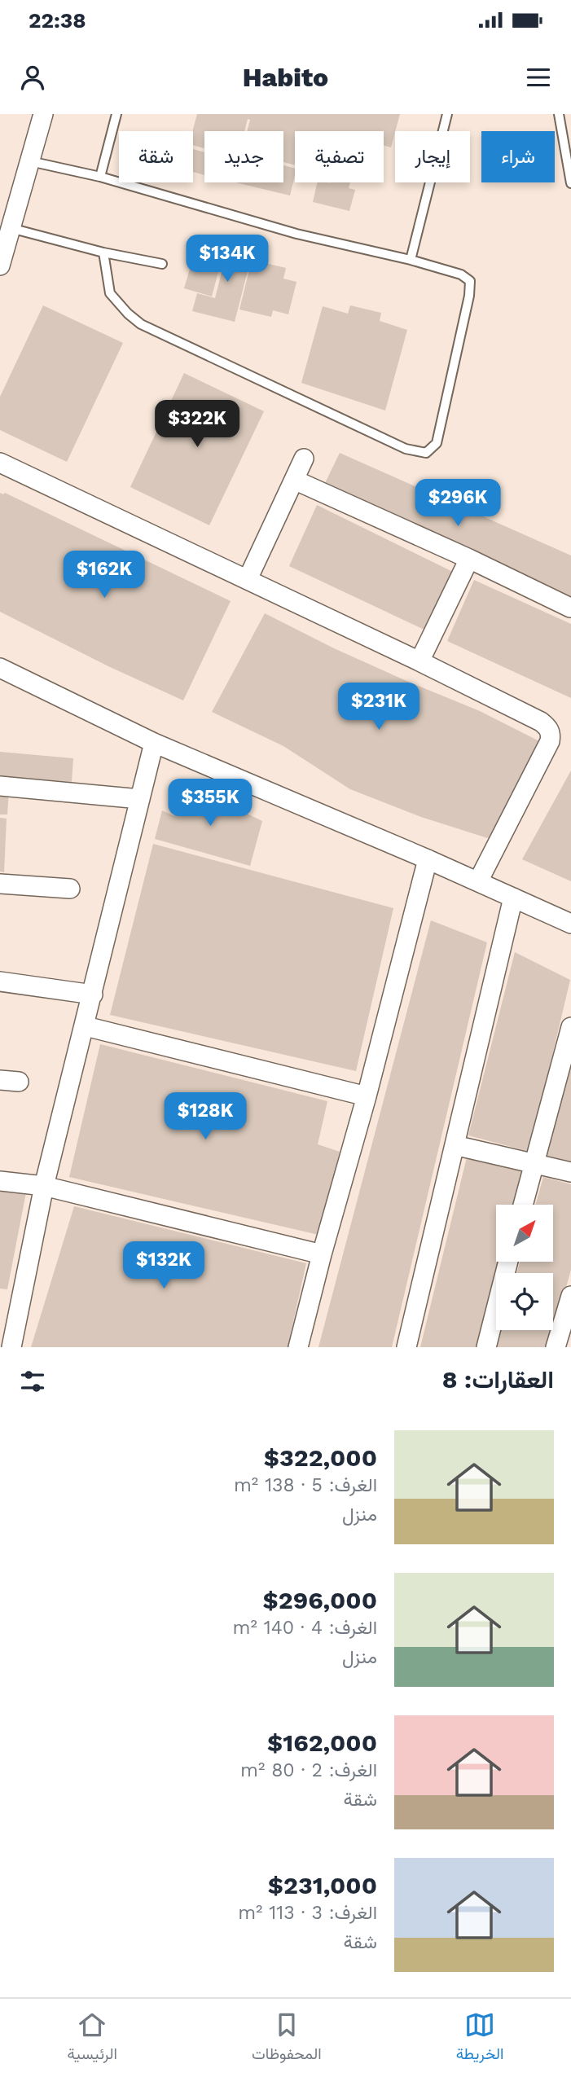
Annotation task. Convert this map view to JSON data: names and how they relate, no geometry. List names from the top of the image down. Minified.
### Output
{"north":"top right","page":{"status":"22:38","header":"Habito","chip":["شراء","إيجار","تصفية","جديد","شقة"],"price":["$134K","$322K","$296K","$162K","$231K","$355K","$128K","$132K"],"heading":"العقارات: 8","list":[{"name":"$322,000","note":"الغرف: 5 · 138 m² · منزل"},{"name":"$296,000","note":"الغرف: 4 · 140 m² · منزل"},{"name":"$162,000","note":"الغرف: 2 · 80 m² · شقة"},{"name":"$231,000","note":"الغرف: 3 · 113 m² · شقة"}],"tabs":["الخريطة","المحفوظات","الرئيسية"]}}
